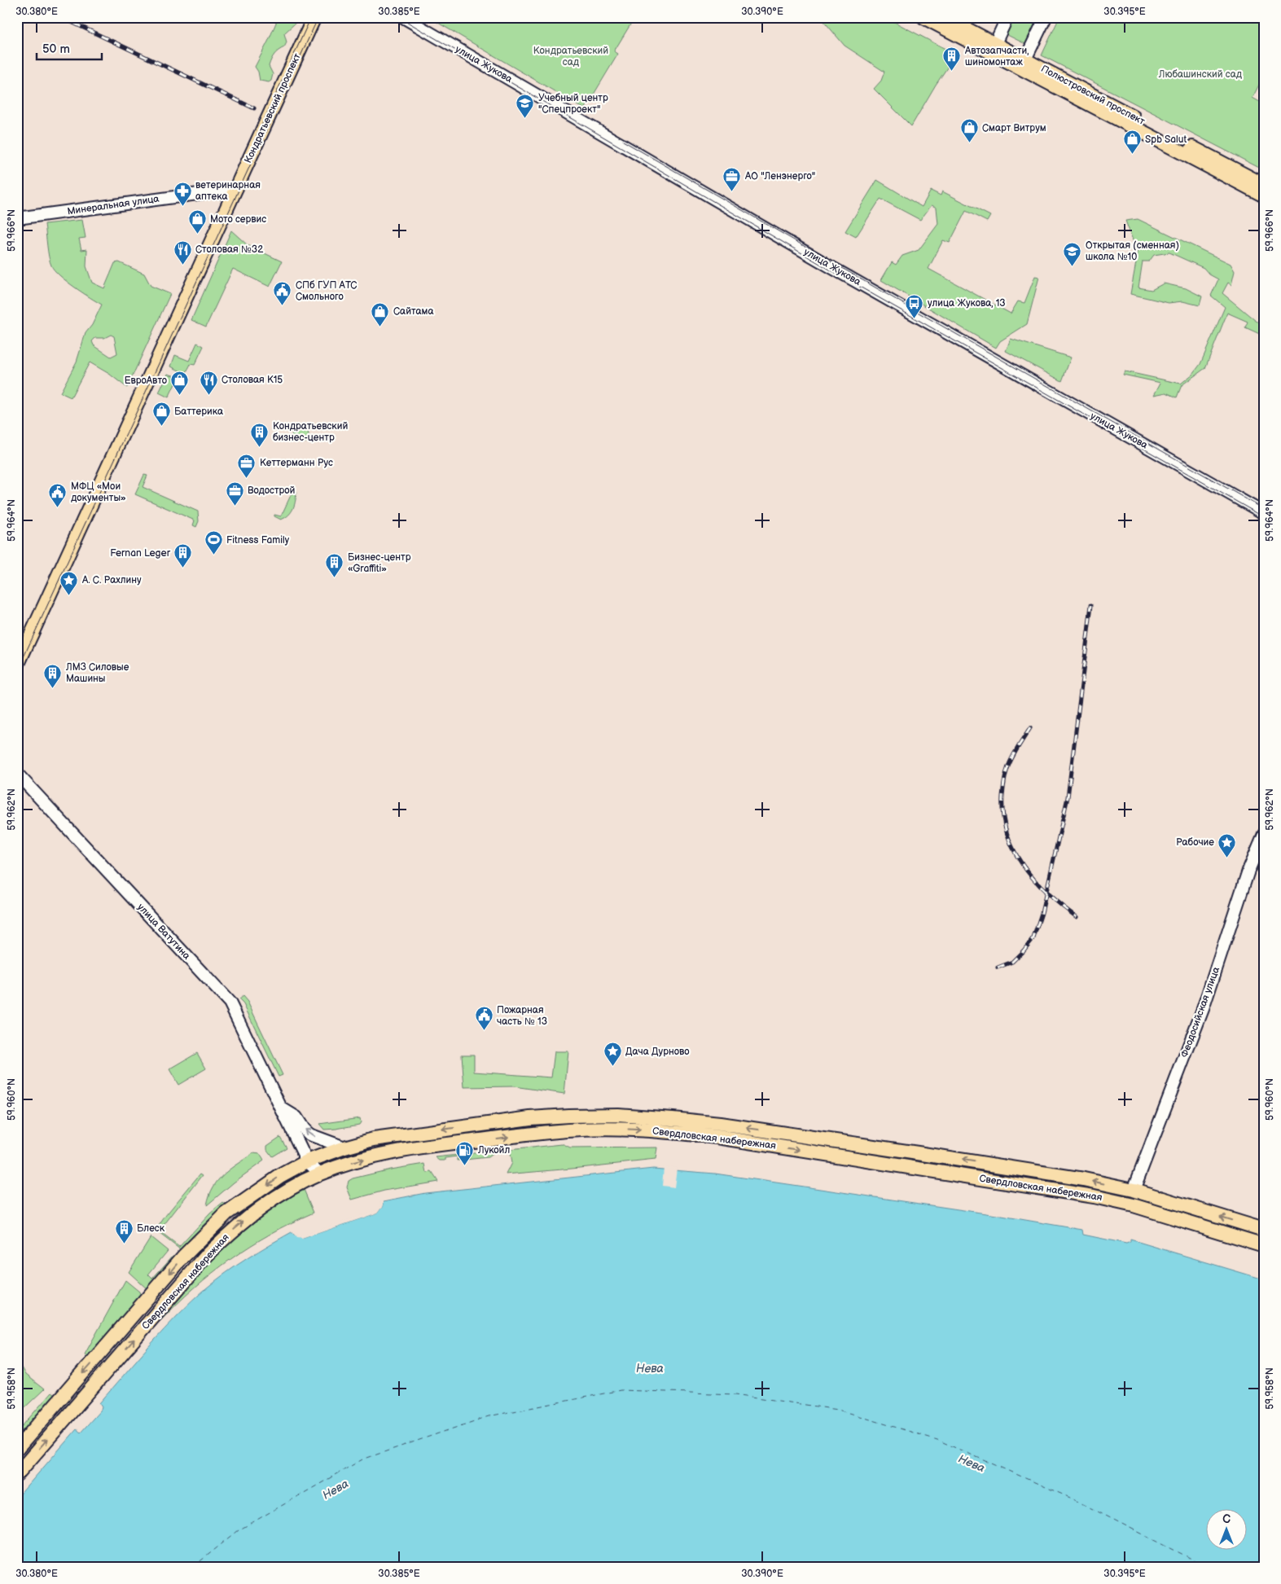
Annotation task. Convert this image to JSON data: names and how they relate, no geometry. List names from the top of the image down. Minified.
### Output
{"streets":{"main road":["Полюстровский проспект","Кондратьевский проспект","Свердловская набережная"],"street":["улица Жукова","Минеральная улица","улица Ватутина","Феодосийская улица"]},"crossings":[["Кондратьевский проспект","Минеральная улица"],["улица Ватутина","Свердловская набережная"],["Феодосийская улица","Свердловская набережная"]],"water":["Нева"],"parks":["Кондратьевский сад","Любашинский сад"],"places":{"building":["Автозапчасти, шиномонтаж","Кондратьевский бизнес-центр","Fernan Leger","Бизнес-центр «Graffiti»","ЛМЗ Силовые Машины","Блеск"],"school or university":["Учебный центр \"Спецпроект\"","Открытая (сменная) школа №10"],"shop":["Смарт Витрум","Spb Salut","Мото сервис","Сайтама","ЕвроАвто","Баттерика"],"office":["АО \"Ленэнерго\"","Кеттерманн Рус","Водострой"],"pharmacy":["ветеринарная аптека"],"restaurant":["Столовая №32","Столовая К15"],"public building":["СПб ГУП АТС Смольного","МФЦ «Мои документы»","Пожарная часть № 13"],"bus stop":["улица Жукова, 13"],"sports":["Fitness Family"],"place":["А. С. Рахлину","Рабочие","Дача Дурново"],"fuel station":["Лукойл"]},"scale_bar":"50 m","north":"top","coordinates":["30.380°E","30.385°E","30.390°E","30.395°E","59.966°N","59.964°N","59.962°N","59.960°N","59.958°N"]}
